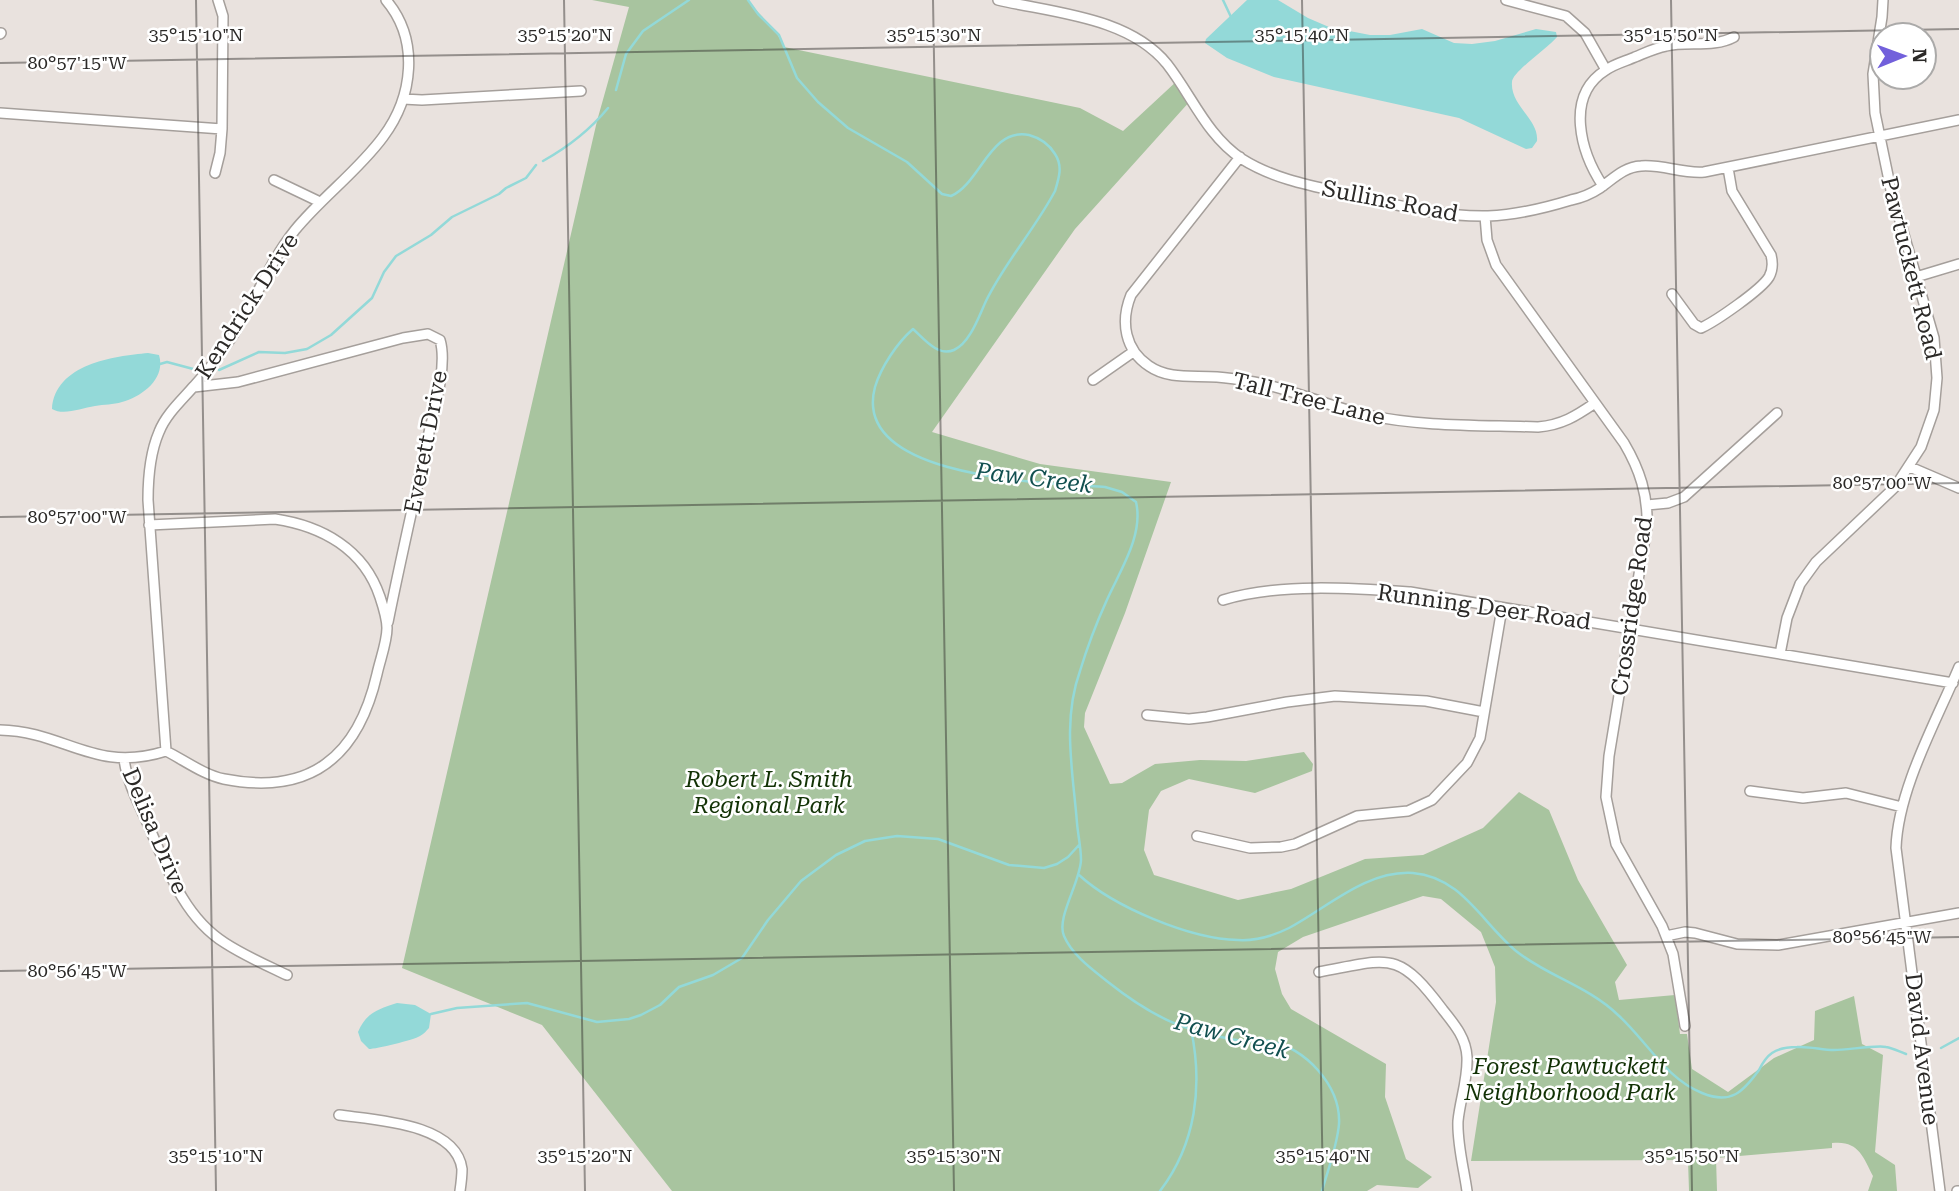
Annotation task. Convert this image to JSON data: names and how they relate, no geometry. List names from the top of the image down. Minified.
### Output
{"streets":{"street":["Sullins Road","Pawtuckett Road","Kendrick Drive","Tall Tree Lane","Everett Drive","Crossridge Road","Running Deer Road","Delisa Drive","David Avenue"]},"crossings":[["Sullins Road","Pawtuckett Road"],["Sullins Road","Crossridge Road"],["Pawtuckett Road","Running Deer Road"],["Kendrick Drive","Everett Drive"],["Tall Tree Lane","Crossridge Road"],["Crossridge Road","Running Deer Road"],["Running Deer Road","David Avenue"]],"water":["Paw Creek"],"parks":["Robert L. Smith Regional Park","Forest Pawtuckett Neighborhood Park"],"north":"right","coordinates":["35°15'10\"N","35°15'20\"N","35°15'30\"N","35°15'40\"N","35°15'50\"N","80°57'15\"W","80°57'00\"W","80°56'45\"W"]}
